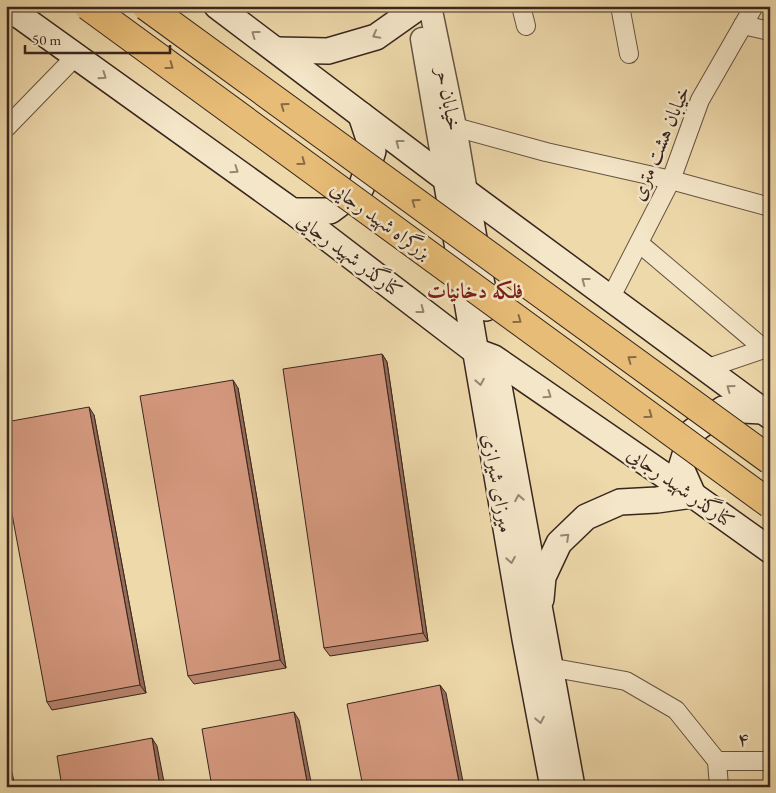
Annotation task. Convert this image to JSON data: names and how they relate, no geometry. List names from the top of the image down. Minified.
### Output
{"streets":{"highway":["بزرگراه شهید رجایی"],"main road":["کنارگذر شهید رجایی","میرزای شیرازی"],"street":["خیابان حر","خیابان هشت متری","۴"]},"crossings":[["خیابان حر","میرزای شیرازی"],["کنارگذر شهید رجایی","میرزای شیرازی"]],"districts":["فلکه دخانیات"],"scale_bar":"50 m"}
